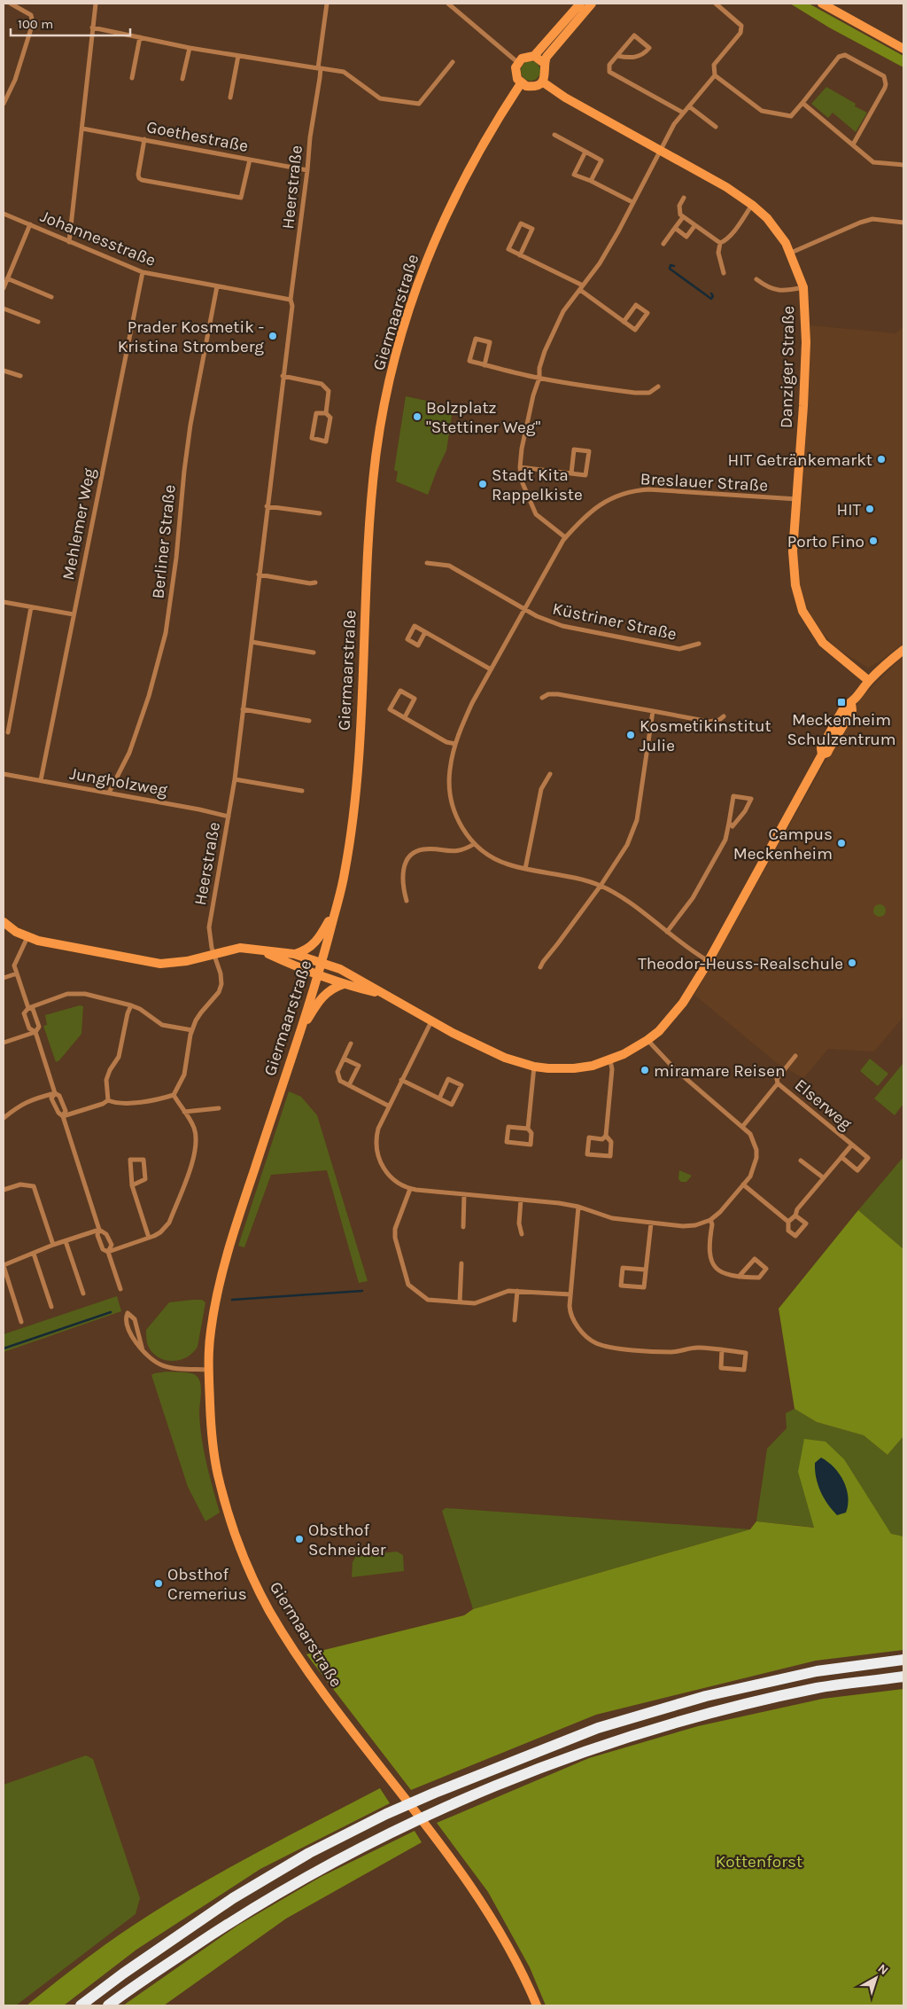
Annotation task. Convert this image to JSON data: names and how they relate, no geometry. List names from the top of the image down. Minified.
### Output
{"streets":{"main road":["Giermaarstraße","Danziger Straße"],"street":["Goethestraße","Heerstraße","Johannesstraße","Breslauer Straße","Mehlemer Weg","Berliner Straße","Küstriner Straße","Jungholzweg","Elserweg"]},"crossings":[["Goethestraße","Heerstraße"],["Heerstraße","Johannesstraße"],["Heerstraße","Jungholzweg"],["Johannesstraße","Mehlemer Weg"],["Johannesstraße","Berliner Straße"],["Giermaarstraße","Danziger Straße"],["Danziger Straße","Breslauer Straße"],["Breslauer Straße","Küstriner Straße"],["Mehlemer Weg","Jungholzweg"],["Berliner Straße","Jungholzweg"]],"parks":["Kottenforst"],"places":{"other":["Prader Kosmetik - Kristina Stromberg","Bolzplatz \"Stettiner Weg\"","HIT Getränkemarkt","Stadt Kita Rappelkiste","HIT","Porto Fino","Kosmetikinstitut Julie","Campus Meckenheim","Theodor-Heuss-Realschule","miramare Reisen","Obsthof Schneider","Obsthof Cremerius"],"transit":["Meckenheim Schulzentrum"]},"scale_bar":"100 m","north":"top right"}
